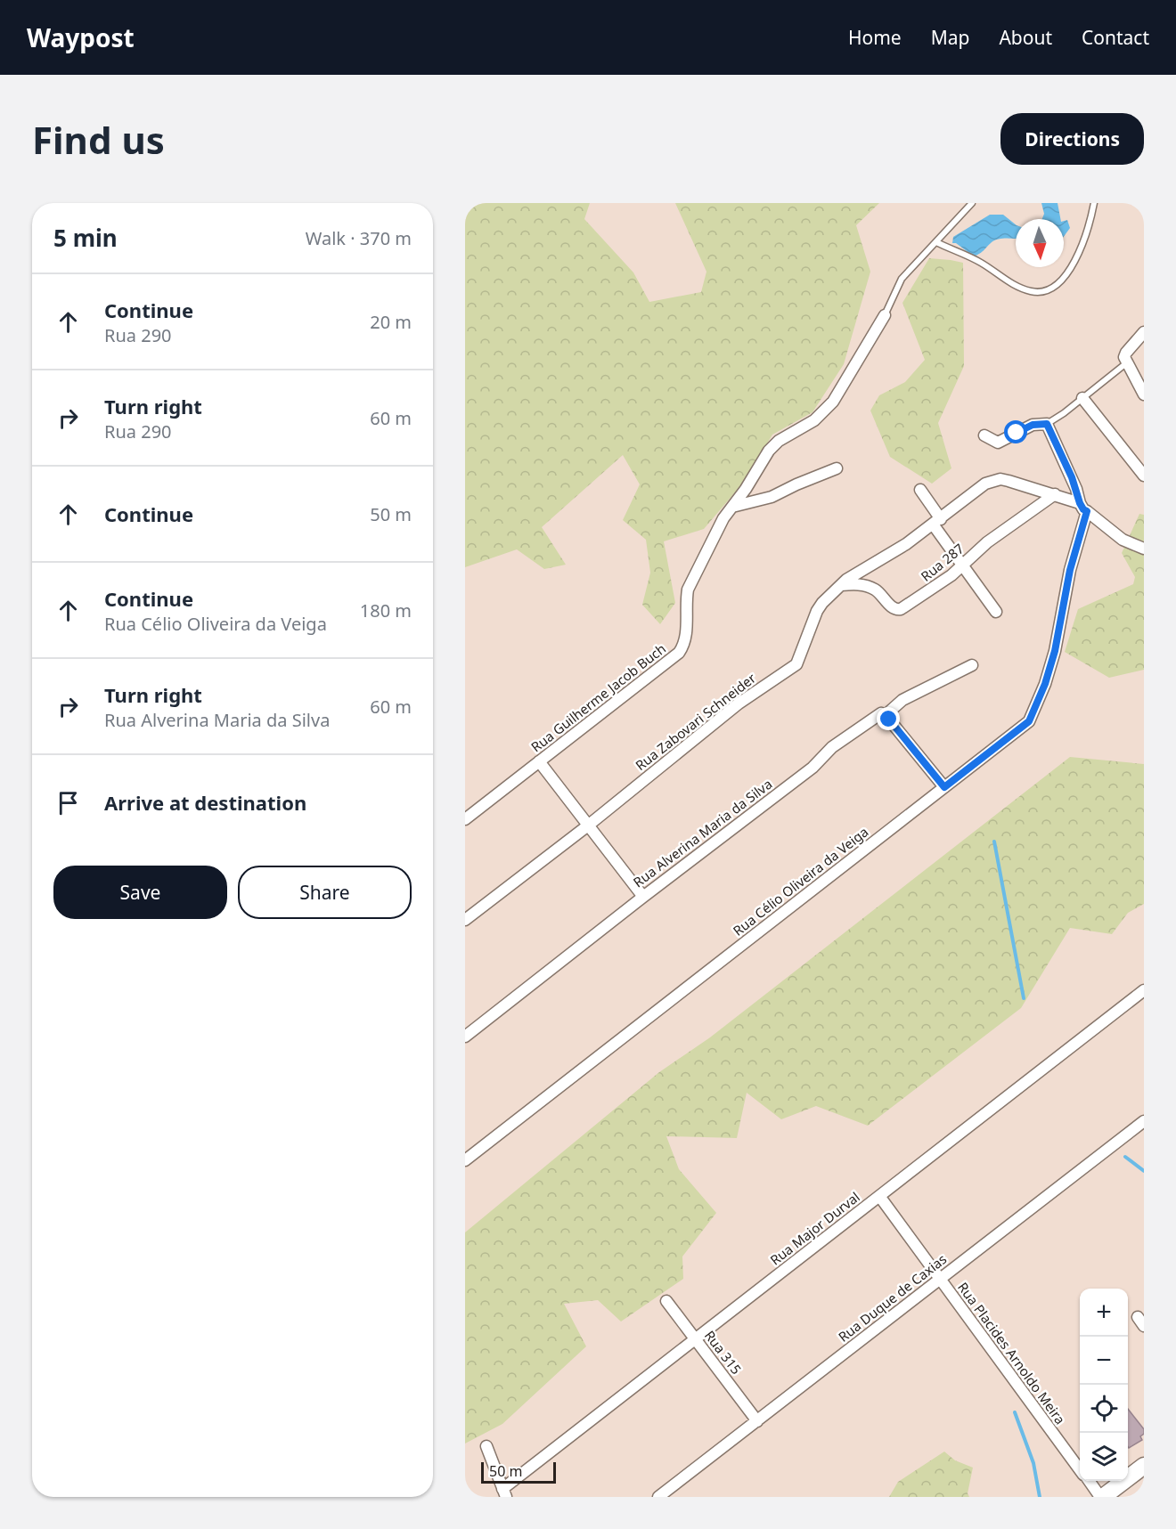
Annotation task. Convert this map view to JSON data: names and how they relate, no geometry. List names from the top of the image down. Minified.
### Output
{"streets":{"street":["Rua 287","Rua Guilherme Jacob Buch","Rua Zabovari Schneider","Rua Alverina Maria da Silva","Rua Célio Oliveira da Veiga","Rua Major Durval","Rua Duque de Caxias","Rua 315","Rua Placides Arnoldo Meira"]},"crossings":[["Rua 287","Rua Zabovari Schneider"],["Rua Zabovari Schneider","Rua Célio Oliveira da Veiga"],["Rua Major Durval","Rua 315"],["Rua Major Durval","Rua Placides Arnoldo Meira"],["Rua Duque de Caxias","Rua 315"],["Rua Duque de Caxias","Rua Placides Arnoldo Meira"]],"scale_bar":"50 m","north":"bottom","page":{"header":"Waypost","nav":["Home","Map","About","Contact"],"buttons":["Directions",["Save","Share"]],"title":"Find us","heading":["5 min","Walk · 370 m"],"list":[["Continue","Rua 290","20 m"],["Turn right","Rua 290","60 m"],["Continue","50 m"],["Continue","Rua Célio Oliveira da Veiga","180 m"],["Turn right","Rua Alverina Maria da Silva","60 m"],"Arrive at destination"],"map_buttons":["+","−"],"scale":"50 m"}}
